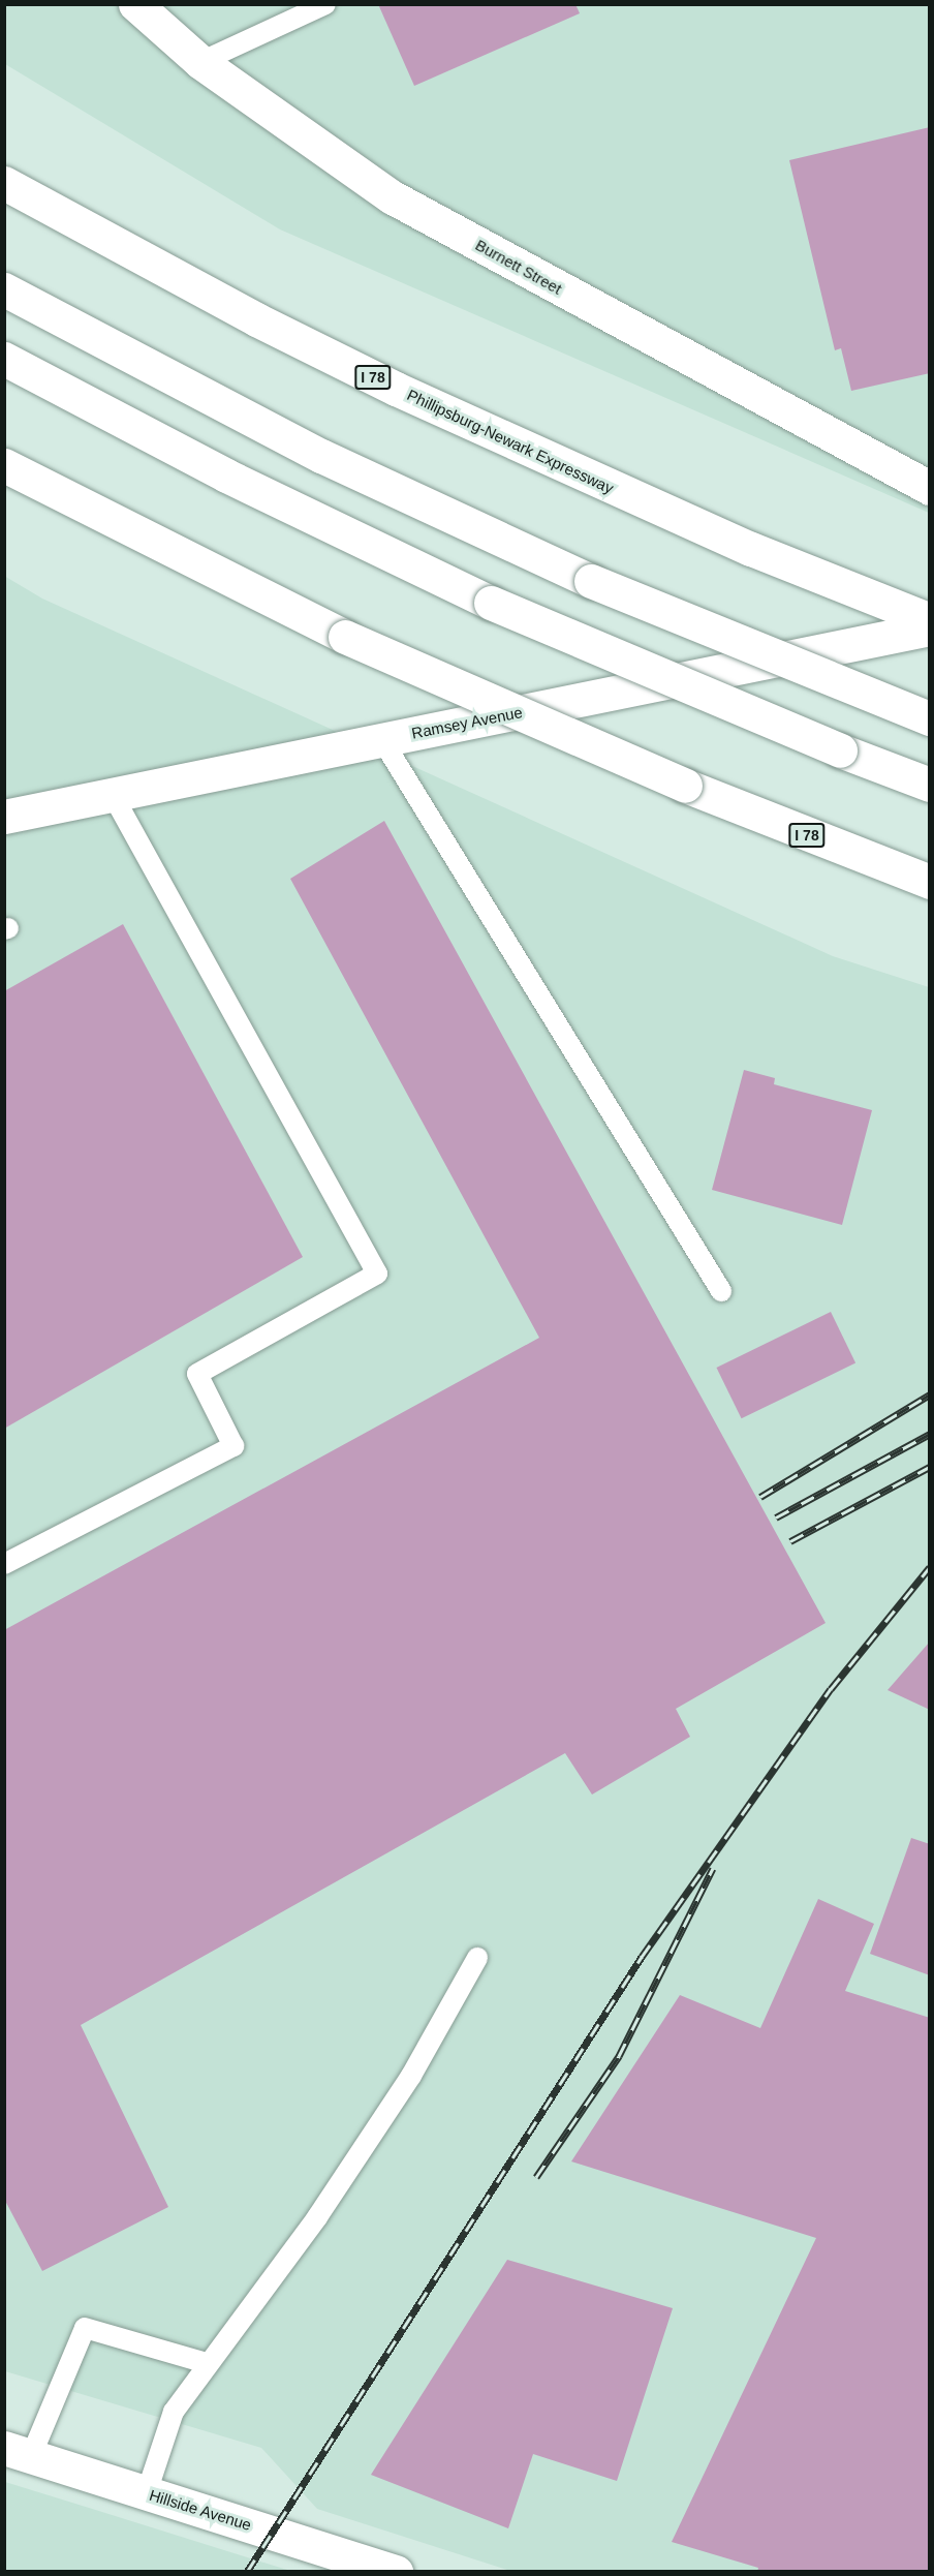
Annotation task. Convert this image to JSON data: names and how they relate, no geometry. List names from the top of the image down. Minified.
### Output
{"streets":{"main road":["Burnett Street","I 78","Phillipsburg-Newark Expressway","Ramsey Avenue","Hillside Avenue"]}}
